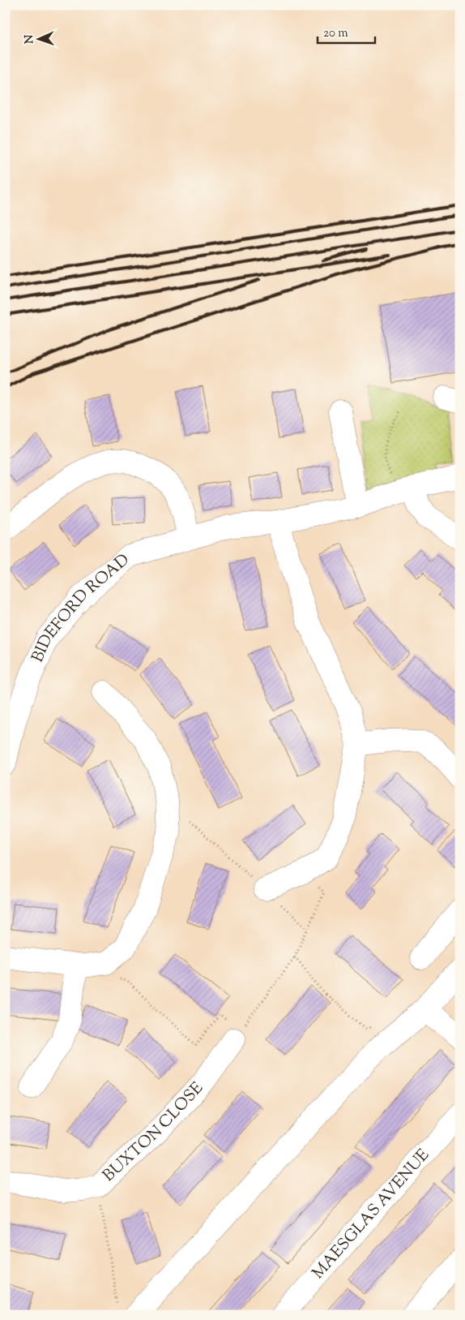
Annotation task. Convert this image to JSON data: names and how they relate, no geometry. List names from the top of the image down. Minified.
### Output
{"streets":{"street":["BIDEFORD ROAD","BUXTON CLOSE","MAESGLAS AVENUE"]},"scale_bar":"20 m","north":"left"}
